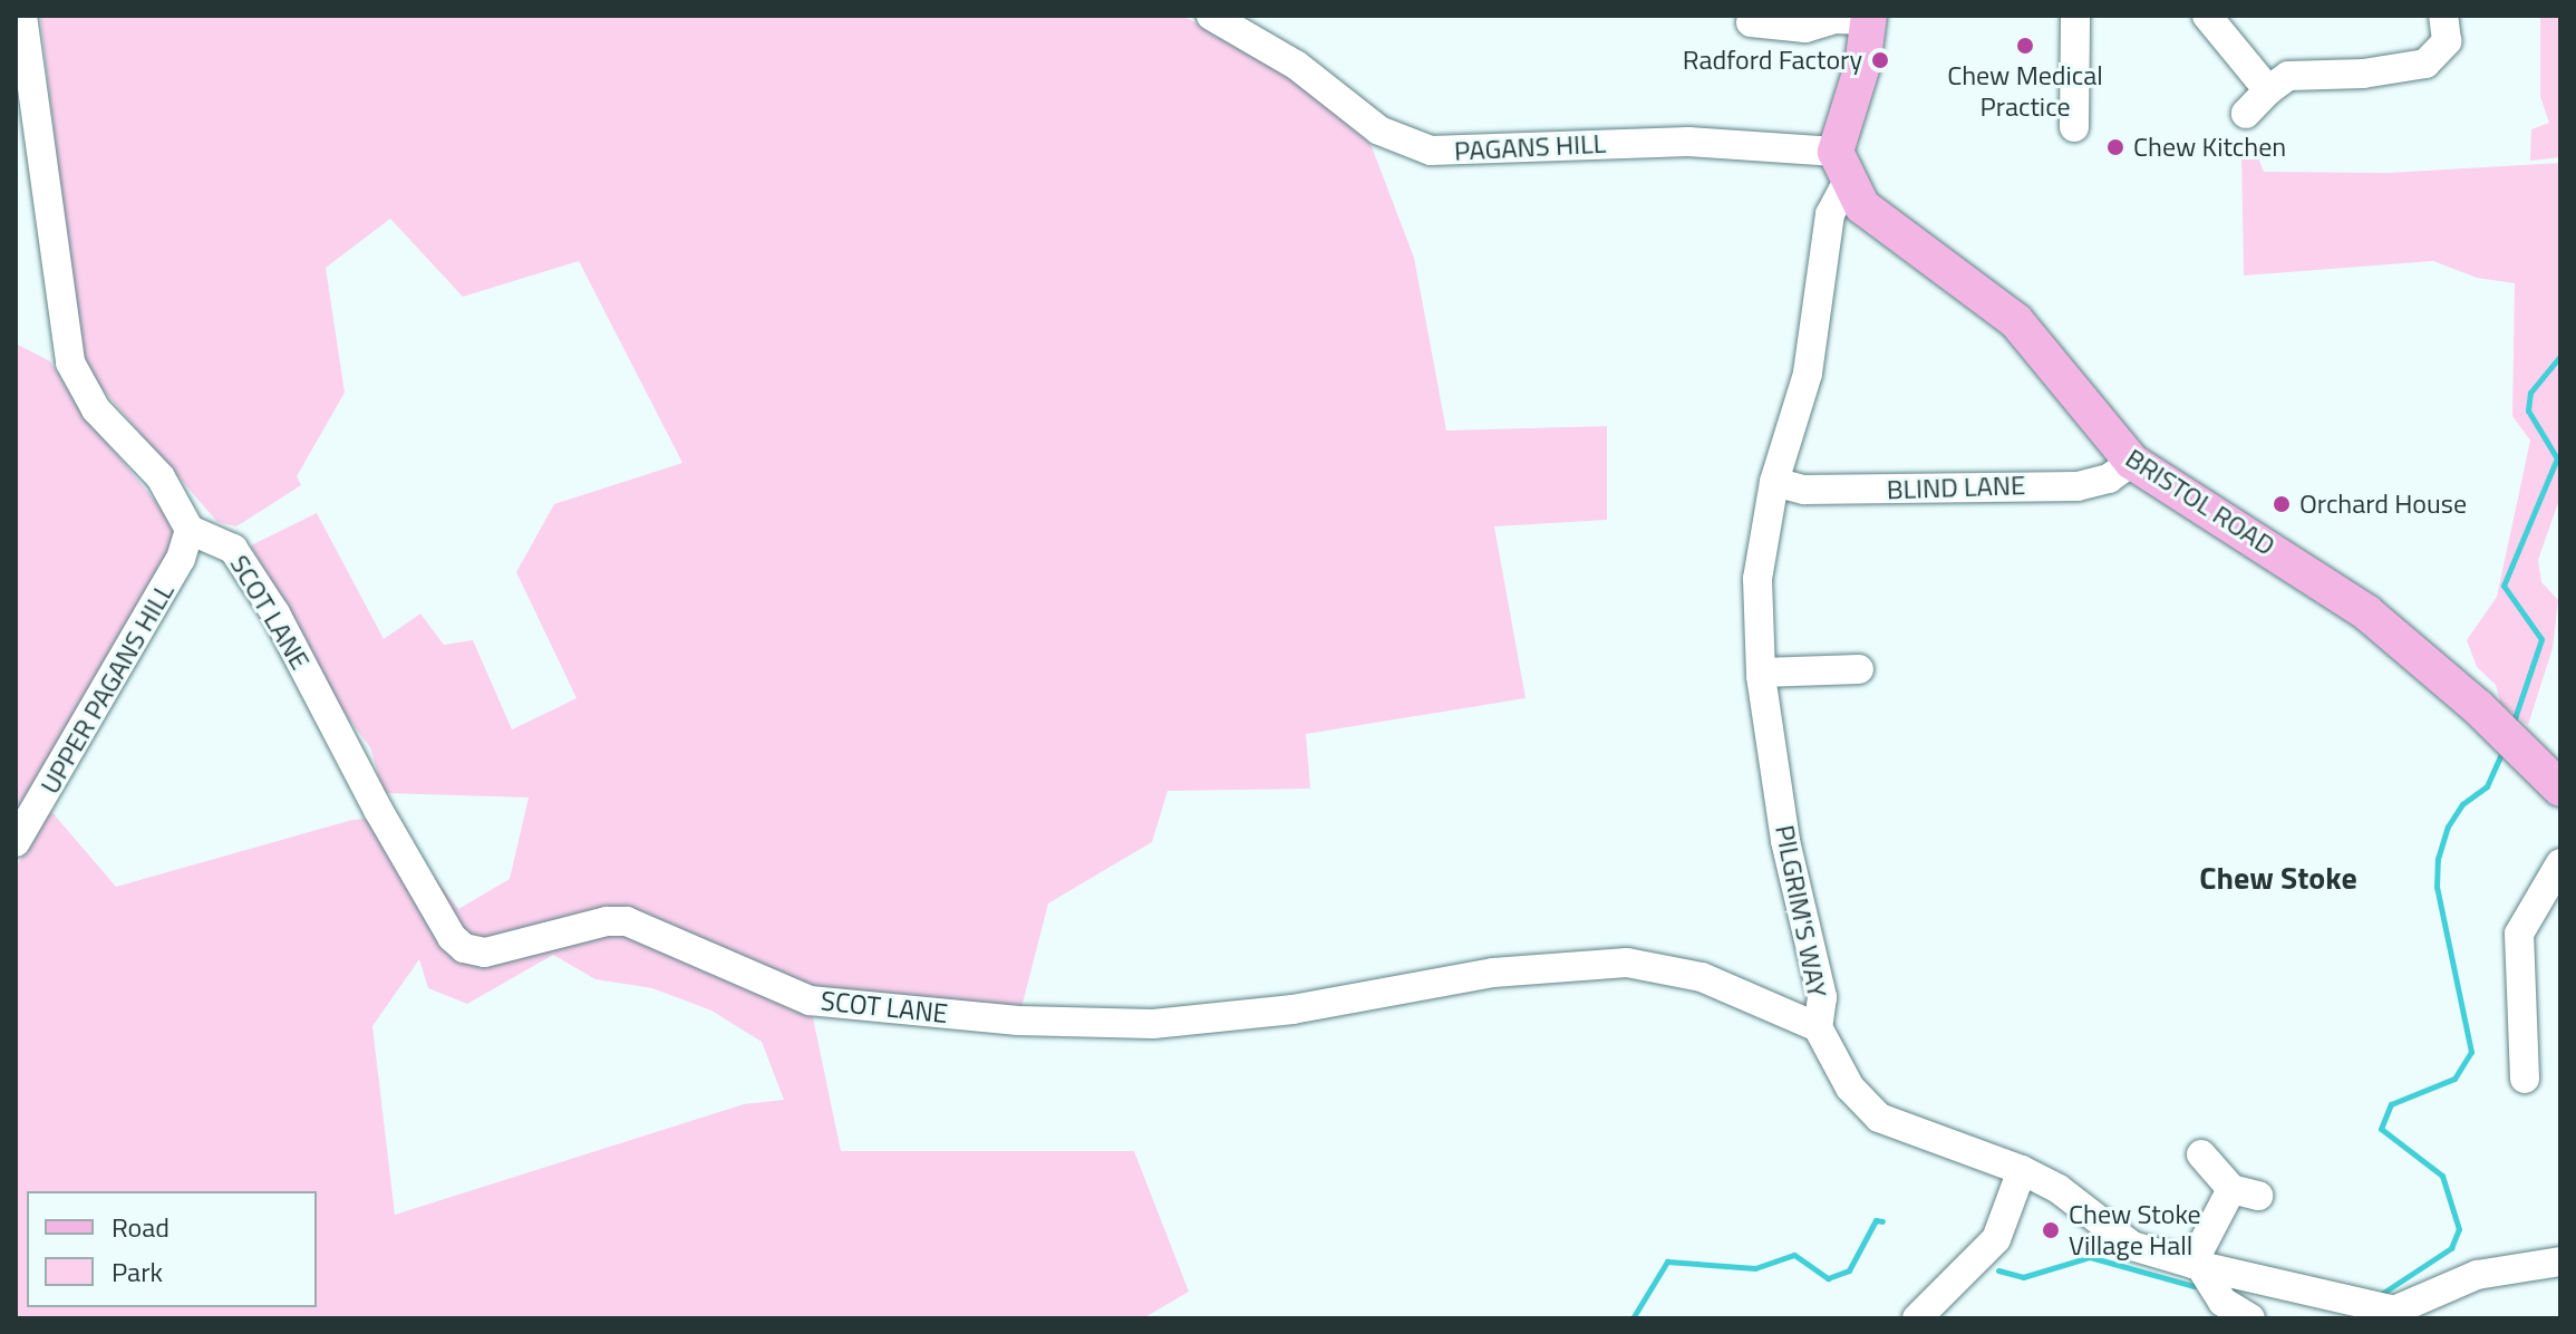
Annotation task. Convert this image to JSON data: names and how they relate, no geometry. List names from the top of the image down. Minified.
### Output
{"streets":{"main road":["BRISTOL ROAD"],"street":["PAGANS HILL","BLIND LANE","SCOT LANE","UPPER PAGANS HILL","PILGRIM'S WAY"]},"crossings":[["PAGANS HILL","BRISTOL ROAD"],["PAGANS HILL","PILGRIM'S WAY"],["BLIND LANE","BRISTOL ROAD"],["BLIND LANE","PILGRIM'S WAY"],["BRISTOL ROAD","PILGRIM'S WAY"],["SCOT LANE","UPPER PAGANS HILL"],["SCOT LANE","PILGRIM'S WAY"]],"districts":["Chew Stoke"],"places":["Chew Medical Practice","Radford Factory","Chew Kitchen","Orchard House","Chew Stoke Village Hall"],"legend":["Road","Park"]}
